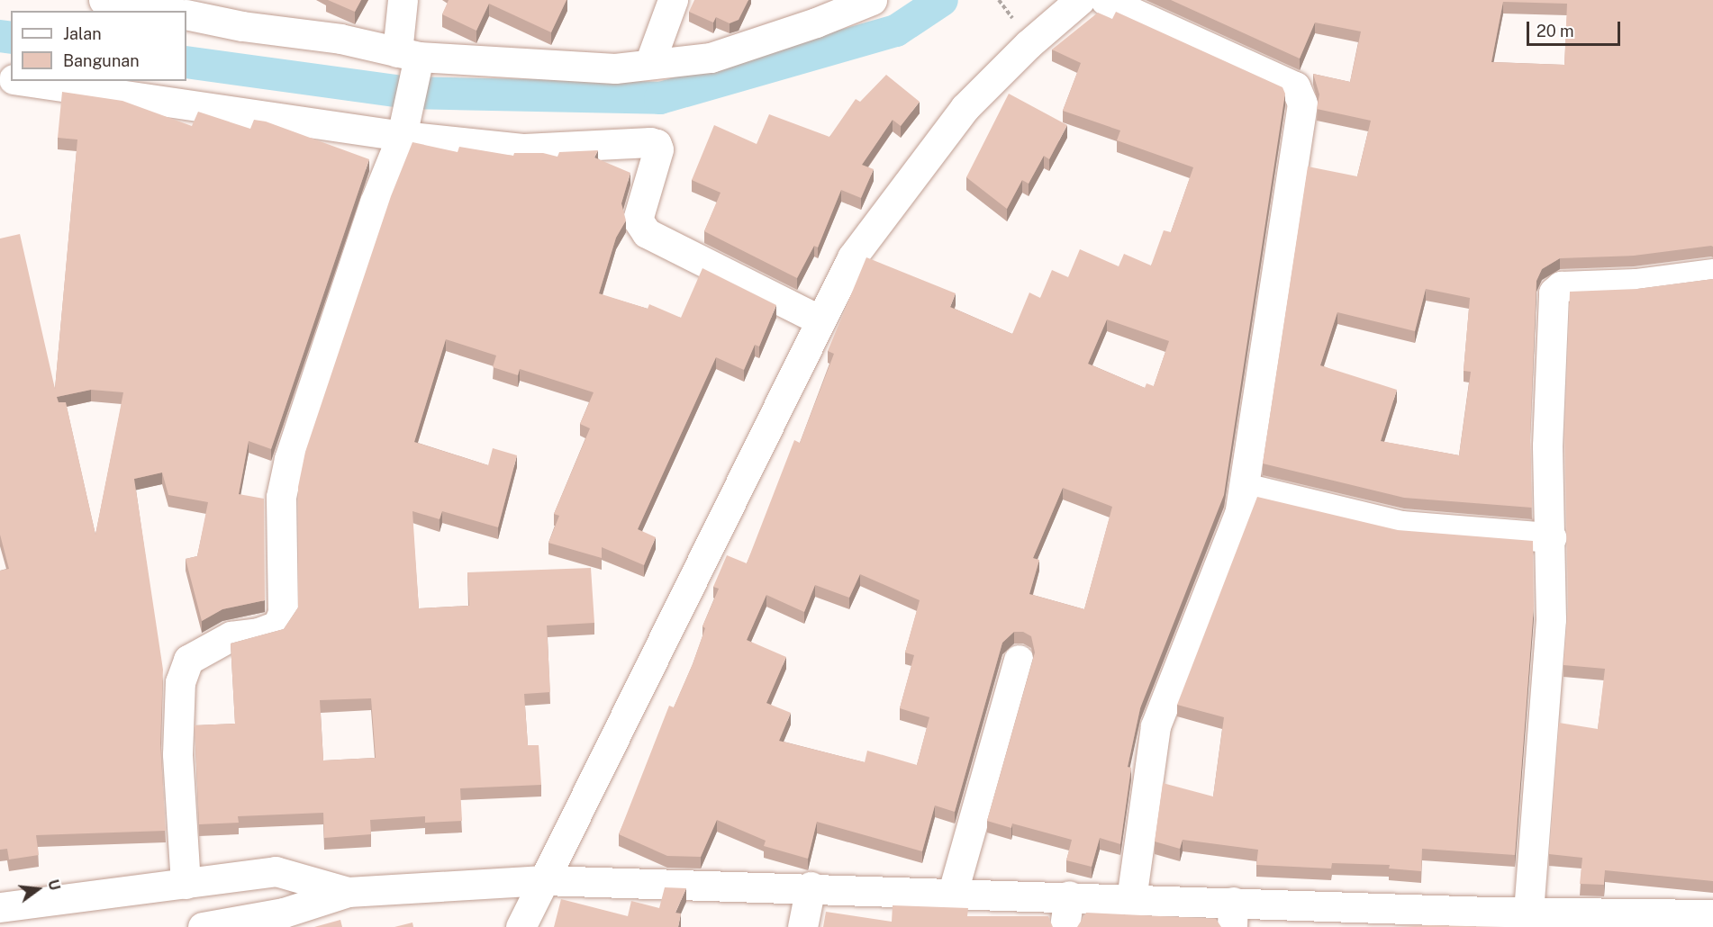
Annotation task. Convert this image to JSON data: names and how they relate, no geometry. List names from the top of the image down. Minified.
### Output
{"legend":["Jalan","Bangunan"],"scale_bar":"20 m","north":"right"}
